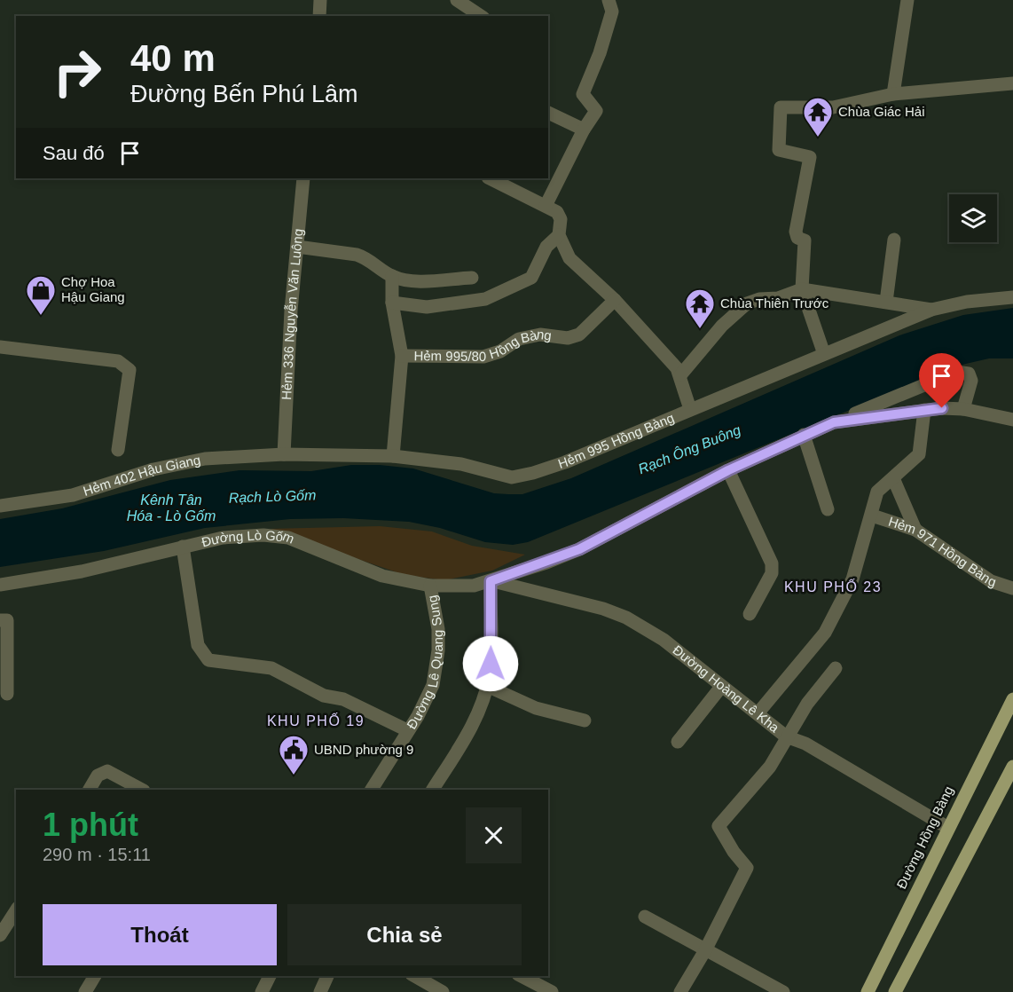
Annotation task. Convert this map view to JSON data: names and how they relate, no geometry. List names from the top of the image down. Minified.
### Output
{"streets":{"main road":["Đường Hồng Bàng"],"street":["Hẻm 336 Nguyễn Văn Luông","Hẻm 995/80 Hồng Bàng","Hẻm 995 Hồng Bàng","Hẻm 402 Hậu Giang","Đường Lò Gốm","Hẻm 971 Hồng Bàng","Đường Lê Quang Sung","Đường Hoàng Lê Kha"]},"crossings":[["Hẻm 336 Nguyễn Văn Luông","Hẻm 995 Hồng Bàng"],["Hẻm 336 Nguyễn Văn Luông","Hẻm 402 Hậu Giang"],["Hẻm 995 Hồng Bàng","Hẻm 402 Hậu Giang"],["Đường Lò Gốm","Đường Lê Quang Sung"],["Đường Lò Gốm","Đường Hoàng Lê Kha"],["Đường Hoàng Lê Kha","Đường Hồng Bàng"]],"districts":["KHU PHỐ 23","KHU PHỐ 19"],"water":["Rạch Ông Buông","Rạch Lò Gốm","Kênh Tân Hóa - Lò Gốm"],"places":{"temple":["Chùa Giác Hải","Chùa Thiên Trước"],"shop":["Chợ Hoa Hậu Giang"],"public building":["UBND phường 9"]},"page":{"turn":["40 m","Đường Bến Phú Lâm"],"then":"Sau đó","heading":["1 phút","290 m · 15:11"],"buttons":["Thoát","Chia sẻ"]}}
